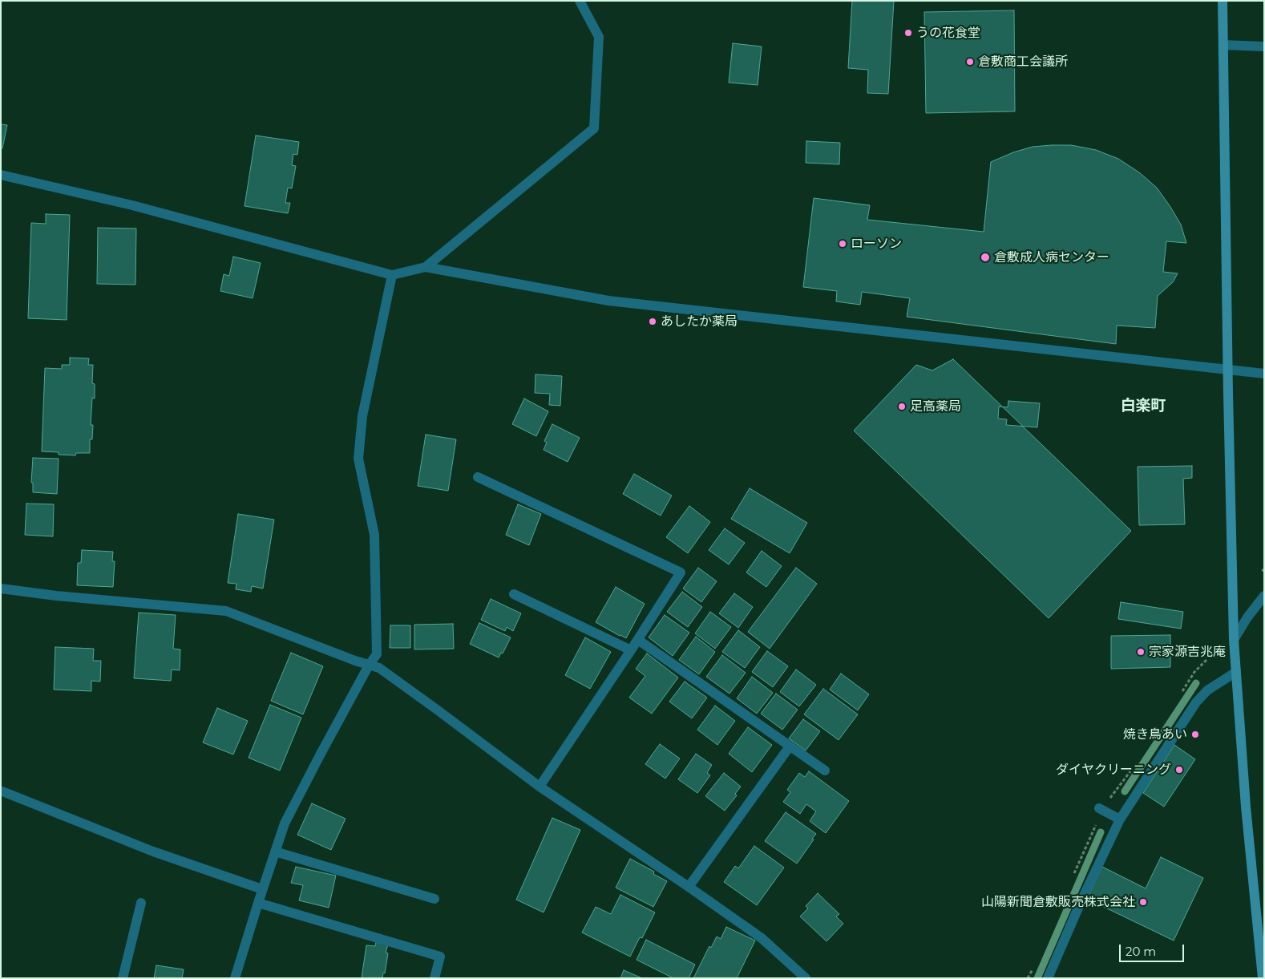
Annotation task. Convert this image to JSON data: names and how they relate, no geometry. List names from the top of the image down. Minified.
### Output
{"districts":["白楽町"],"places":["うの花食堂","倉敷商工会議所","ローソン","倉敷成人病センター","あしたか薬局","足高薬局","宗家源吉兆庵","焼き鳥あい","ダイヤクリーニング","山陽新聞倉敷販売株式会社"],"scale_bar":"20 m"}
